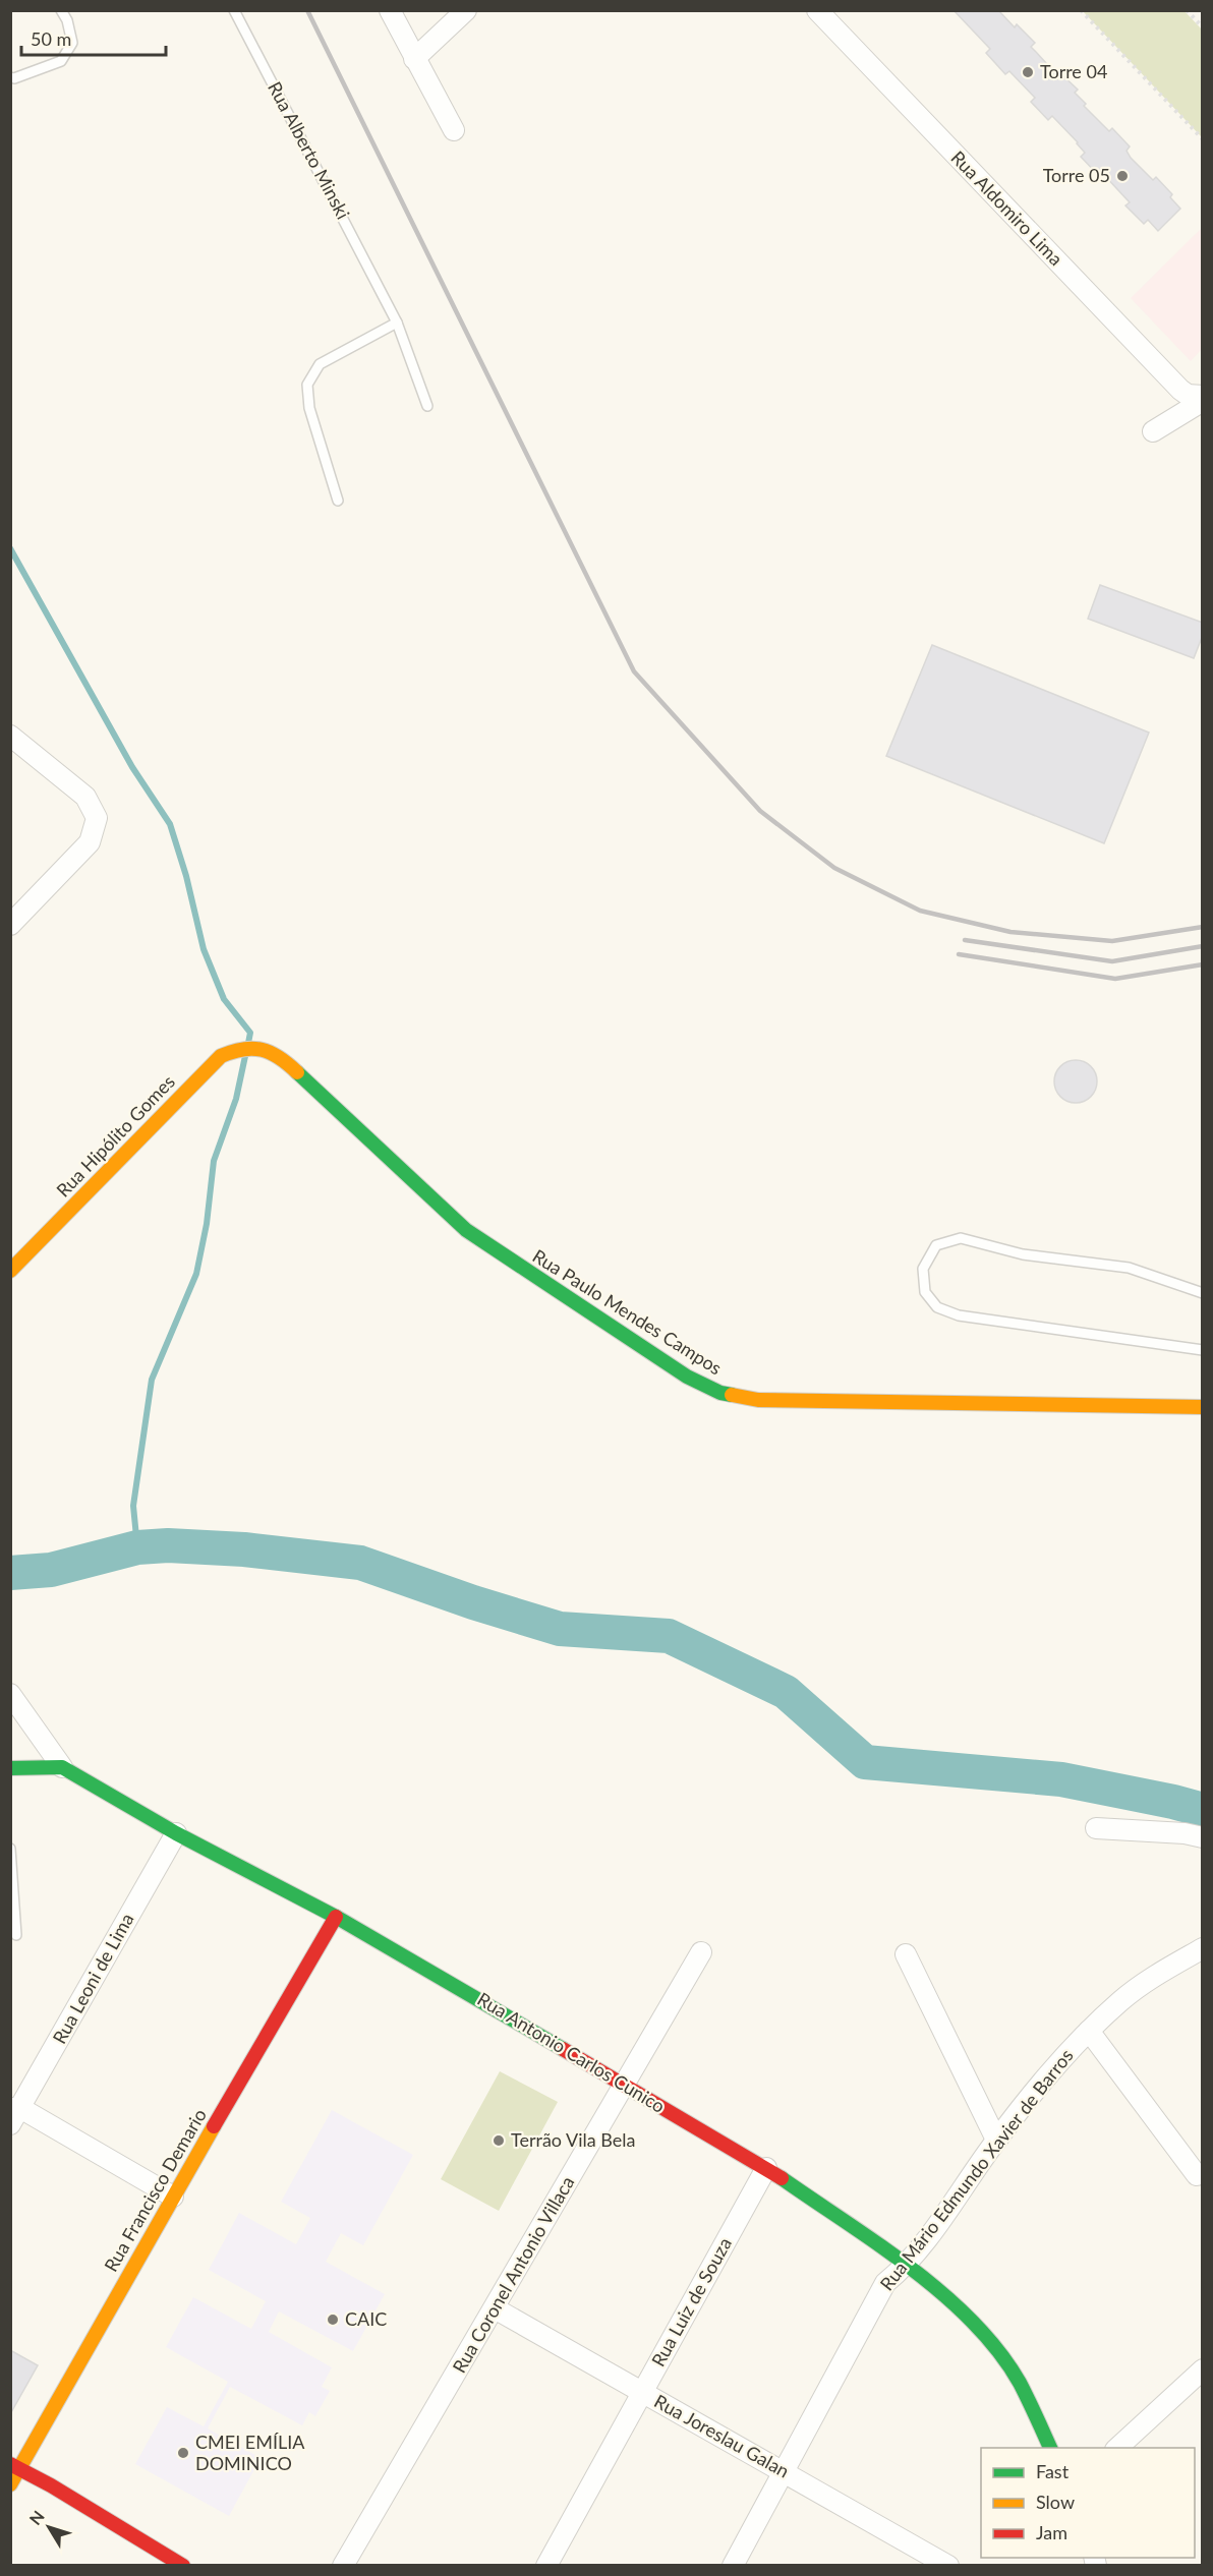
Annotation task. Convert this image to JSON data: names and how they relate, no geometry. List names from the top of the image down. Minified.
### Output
{"streets":{"street":["Rua Aldomiro Lima","Rua Hipólito Gomes","Rua Paulo Mendes Campos","Rua Leoni de Lima","Rua Antonio Carlos Cunico","Rua Mário Edmundo Xavier de Barros","Rua Francisco Demario","Rua Coronel Antonio Villaca","Rua Luiz de Souza","Rua Joreslau Galan"],"lane":["Rua Alberto Minski"]},"crossings":[["Rua Hipólito Gomes","Rua Paulo Mendes Campos"],["Rua Leoni de Lima","Rua Antonio Carlos Cunico"],["Rua Antonio Carlos Cunico","Rua Mário Edmundo Xavier de Barros"],["Rua Antonio Carlos Cunico","Rua Francisco Demario"],["Rua Antonio Carlos Cunico","Rua Coronel Antonio Villaca"],["Rua Antonio Carlos Cunico","Rua Luiz de Souza"],["Rua Mário Edmundo Xavier de Barros","Rua Joreslau Galan"],["Rua Coronel Antonio Villaca","Rua Joreslau Galan"],["Rua Luiz de Souza","Rua Joreslau Galan"]],"places":["Torre 04","Torre 05","Terrão Vila Bela","CAIC","CMEI EMÍLIA DOMINICO"],"legend":["Fast","Slow","Jam"],"scale_bar":"50 m","north":"top left"}
